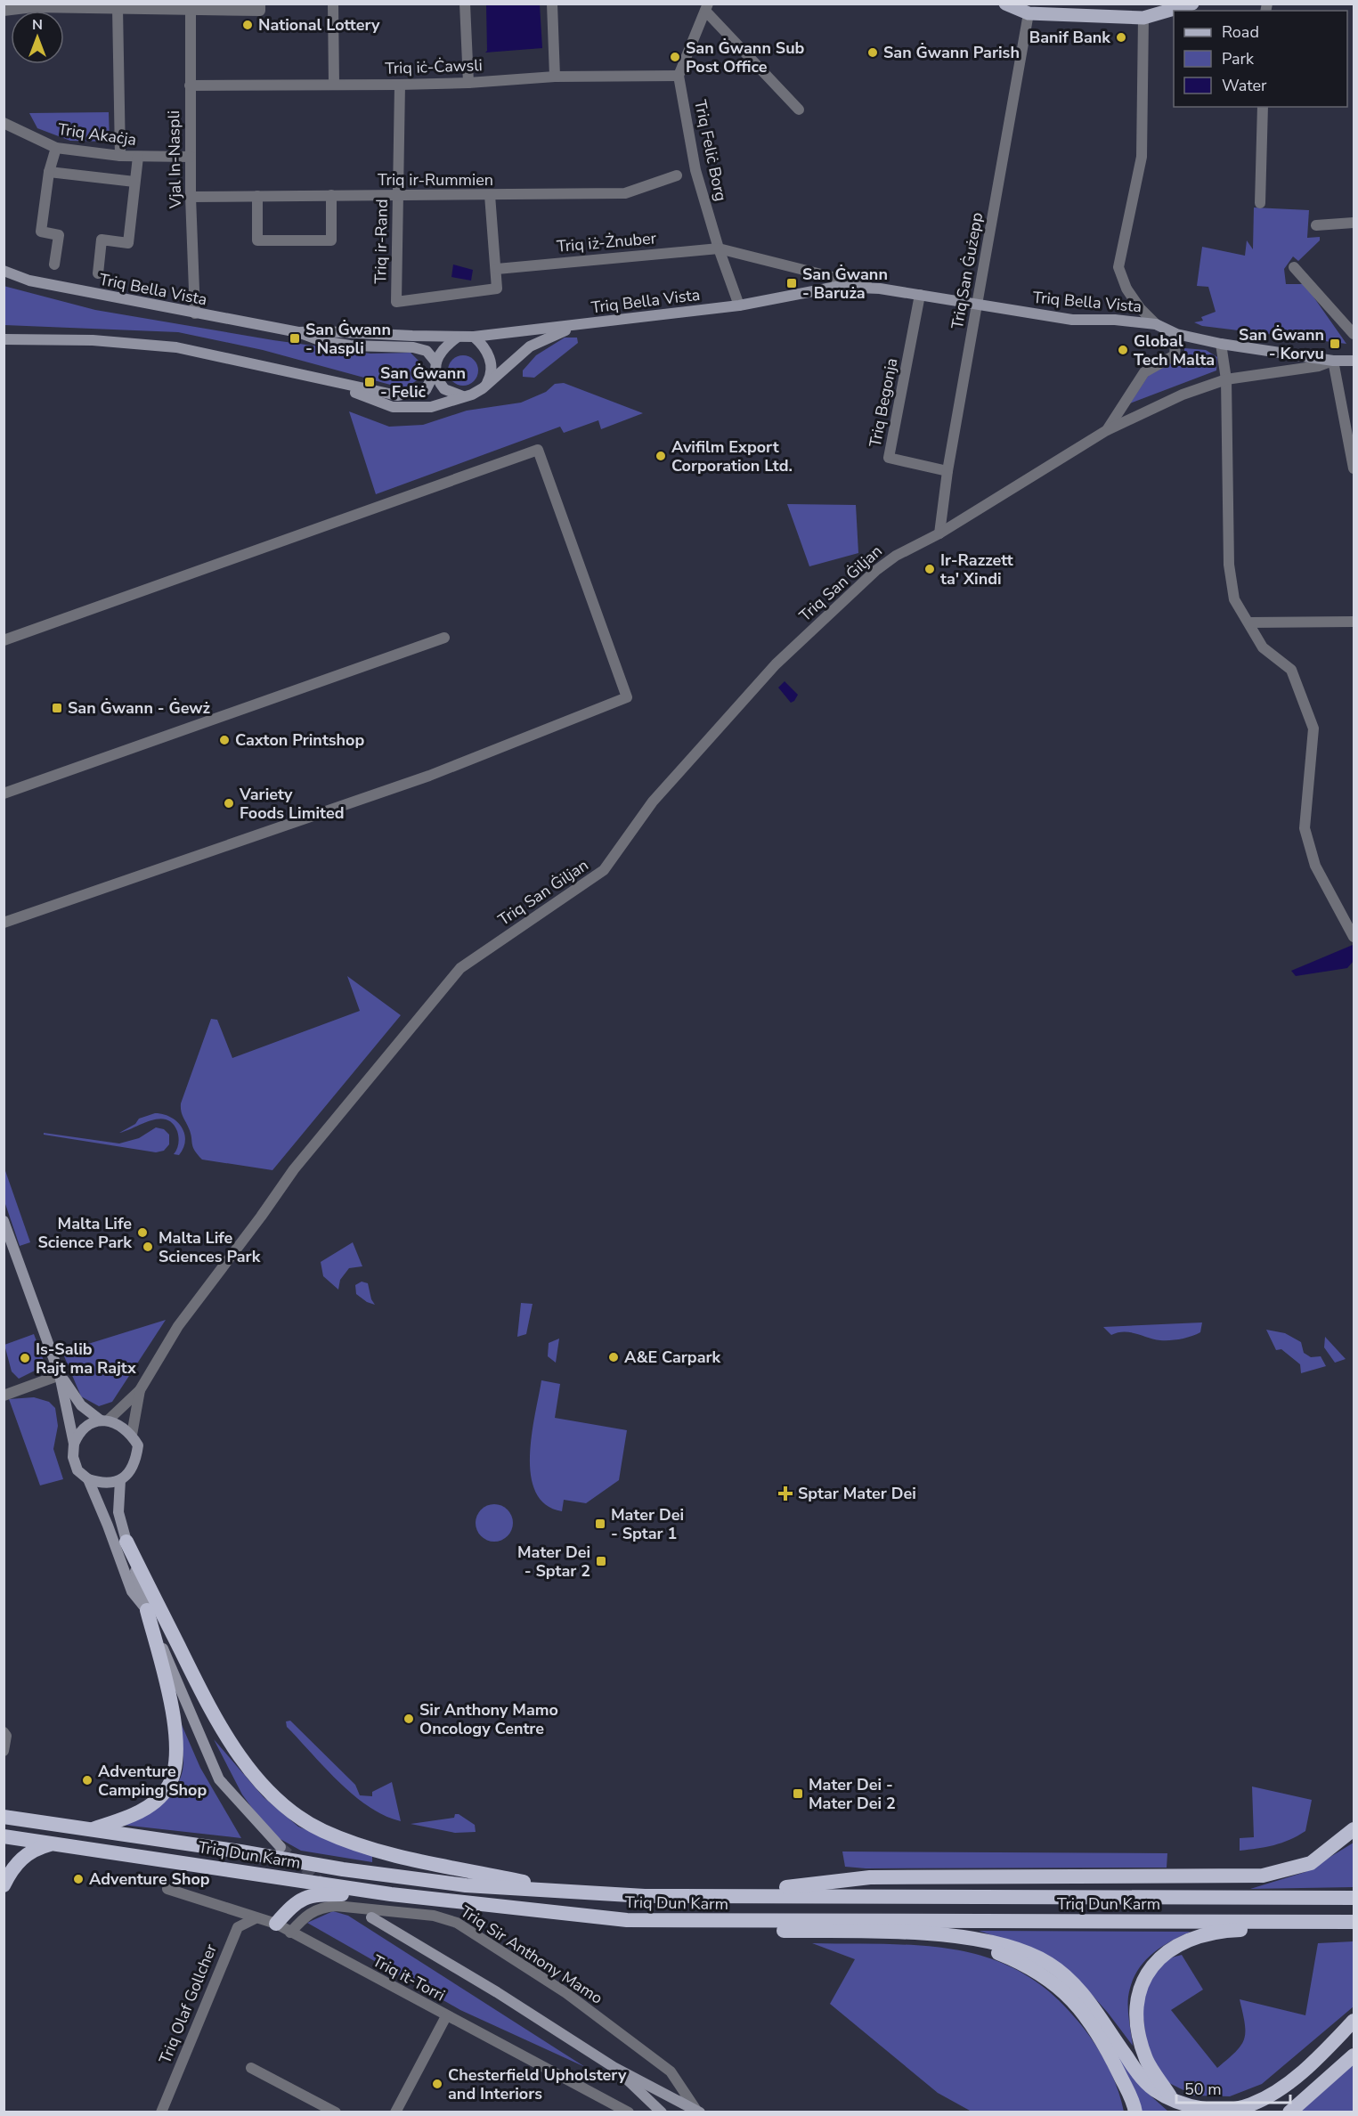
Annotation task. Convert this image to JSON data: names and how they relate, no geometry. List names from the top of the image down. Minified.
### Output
{"streets":{"highway":["Triq Dun Karm"],"main road":["Triq Bella Vista","Triq Sir Anthony Mamo"],"street":["Triq iċ-Ċawsli","Triq Akaċja","Triq Feliċ Borg","Vjal In-Naspli","Triq ir-Rummien","Triq ir-Rand","Triq iż-Żnuber","Triq San Ġużepp","Triq Begonja","Triq San Ġiljan","Triq it-Torri","Triq Olaf Gollcher"]},"crossings":[["Triq iċ-Ċawsli","Triq Feliċ Borg"],["Triq iċ-Ċawsli","Vjal In-Naspli"],["Triq iċ-Ċawsli","Triq ir-Rand"],["Triq Akaċja","Vjal In-Naspli"],["Triq Feliċ Borg","Triq iż-Żnuber"],["Triq Feliċ Borg","Triq Bella Vista"],["Vjal In-Naspli","Triq ir-Rummien"],["Vjal In-Naspli","Triq Bella Vista"],["Triq ir-Rummien","Triq ir-Rand"],["Triq ir-Rand","Triq iż-Żnuber"],["Triq iż-Żnuber","Triq Bella Vista"],["Triq San Ġużepp","Triq Bella Vista"],["Triq San Ġużepp","Triq Begonja"],["Triq San Ġużepp","Triq San Ġiljan"],["Triq Bella Vista","Triq Begonja"],["Triq Bella Vista","Triq San Ġiljan"],["Triq Sir Anthony Mamo","Triq it-Torri"],["Triq it-Torri","Triq Olaf Gollcher"]],"places":{"other":["National Lottery","Banif Bank","San Ġwann Parish","San Ġwann Sub Post Office","Global Tech Malta","Avifilm Export Corporation Ltd.","Ir-Razzett ta' Xindi","Caxton Printshop","Variety Foods Limited","Malta Life Science Park","Malta Life Sciences Park","A&E Carpark","Is-Salib Rajt ma Rajtx","Sir Anthony Mamo Oncology Centre","Adventure Camping Shop","Adventure Shop","Chesterfield Upholstery and Interiors"],"transit":["San Ġwann - Baruża","San Ġwann - Naspli","San Ġwann - Korvu","San Ġwann - Feliċ","San Ġwann - Ġewż","Mater Dei - Sptar 1","Mater Dei - Sptar 2","Mater Dei - Mater Dei 2"],"health":["Sptar Mater Dei"]},"legend":["Road","Park","Water"],"scale_bar":"50 m","north":"top"}
